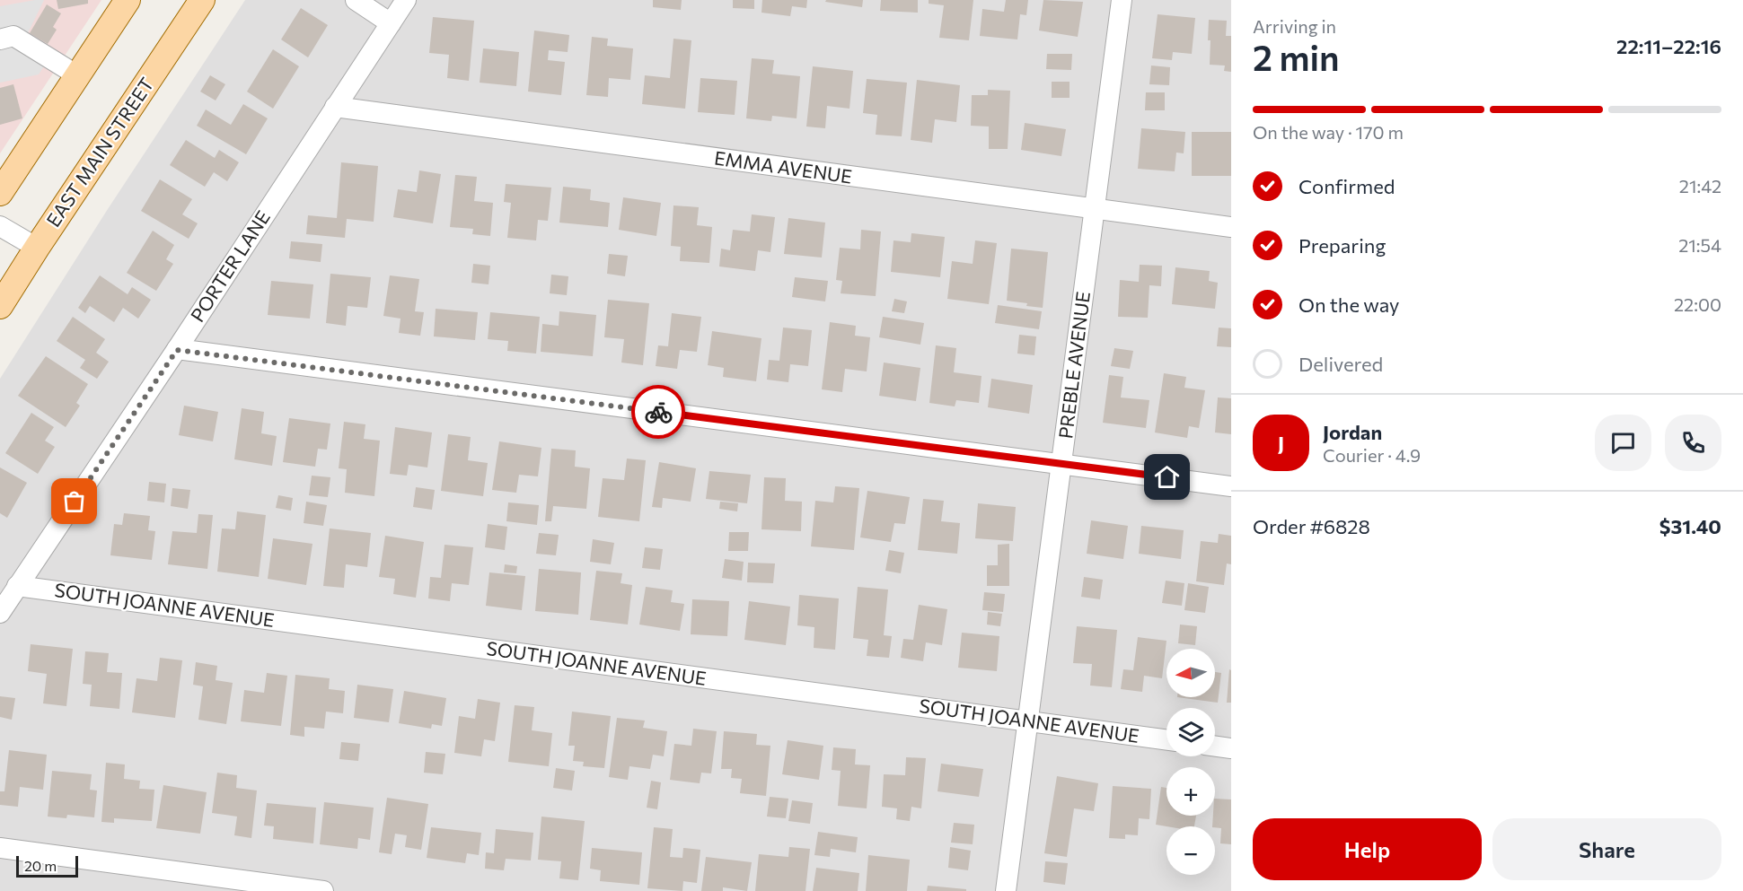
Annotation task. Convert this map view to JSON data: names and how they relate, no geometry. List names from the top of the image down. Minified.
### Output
{"streets":{"main road":["EAST MAIN STREET"],"street":["EMMA AVENUE","PORTER LANE","PREBLE AVENUE","SOUTH JOANNE AVENUE"]},"crossings":[["EMMA AVENUE","PORTER LANE"],["EMMA AVENUE","PREBLE AVENUE"],["PORTER LANE","SOUTH JOANNE AVENUE"],["PREBLE AVENUE","SOUTH JOANNE AVENUE"]],"scale_bar":"20 m","north":"left","page":{"heading":["2 min","Arriving in","22:11–22:16"],"panel":["Jordan","Courier · 4.9","Order #6828","$31.40"],"bar":"On the way · 170 m","list":[["Confirmed","21:42"],["Preparing","21:54"],["On the way","22:00"],"Delivered"],"round":"J","map_buttons":["+","−"],"buttons":["Help","Share"],"scale":"20 m"}}
